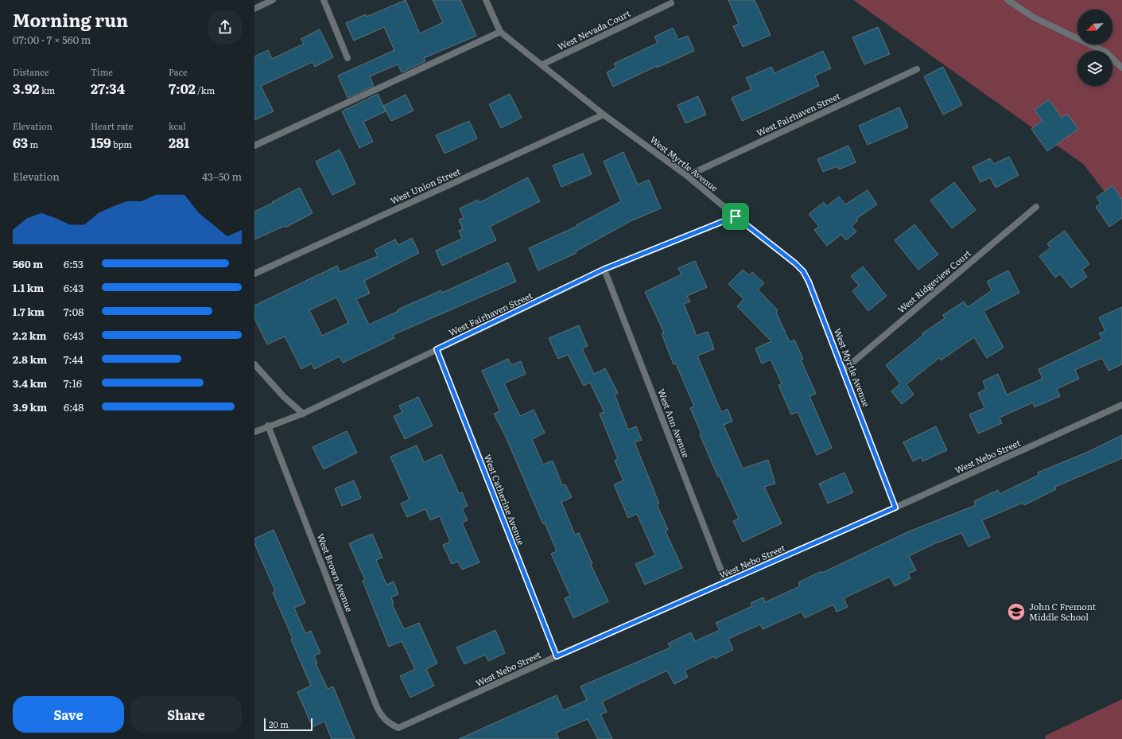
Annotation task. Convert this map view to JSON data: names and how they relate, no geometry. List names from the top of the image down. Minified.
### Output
{"streets":{"street":["West Nevada Court","West Fairhaven Street","West Myrtle Avenue","West Union Street","West Ridgeview Court","West Ann Avenue","West Nebo Street","West Catherine Avenue","West Brown Avenue"]},"crossings":[["West Nevada Court","West Myrtle Avenue"],["West Fairhaven Street","West Myrtle Avenue"],["West Fairhaven Street","West Ann Avenue"],["West Fairhaven Street","West Catherine Avenue"],["West Fairhaven Street","West Brown Avenue"],["West Myrtle Avenue","West Union Street"],["West Myrtle Avenue","West Ridgeview Court"],["West Myrtle Avenue","West Nebo Street"],["West Ann Avenue","West Nebo Street"],["West Nebo Street","West Catherine Avenue"],["West Nebo Street","West Brown Avenue"]],"places":{"school or university":["John C Fremont Middle School"]},"scale_bar":"20 m","north":"bottom left","page":{"heading":["Morning run","07:00 · 7 × 560 m"],"stats":[["Distance","3.92 km"],["Time","27:34"],["Pace","7:02 /km"],["Elevation","63 m"],["Heart rate","159 bpm"],["kcal","281"]],"chart":["Elevation","43–50 m"],"list":[{"name":"560 m","note":"6:53"},{"name":"1.1 km","note":"6:43"},{"name":"1.7 km","note":"7:08"},{"name":"2.2 km","note":"6:43"},{"name":"2.8 km","note":"7:44"},{"name":"3.4 km","note":"7:16"},{"name":"3.9 km","note":"6:48"}],"buttons":["Save","Share"],"scale":"20 m"}}
